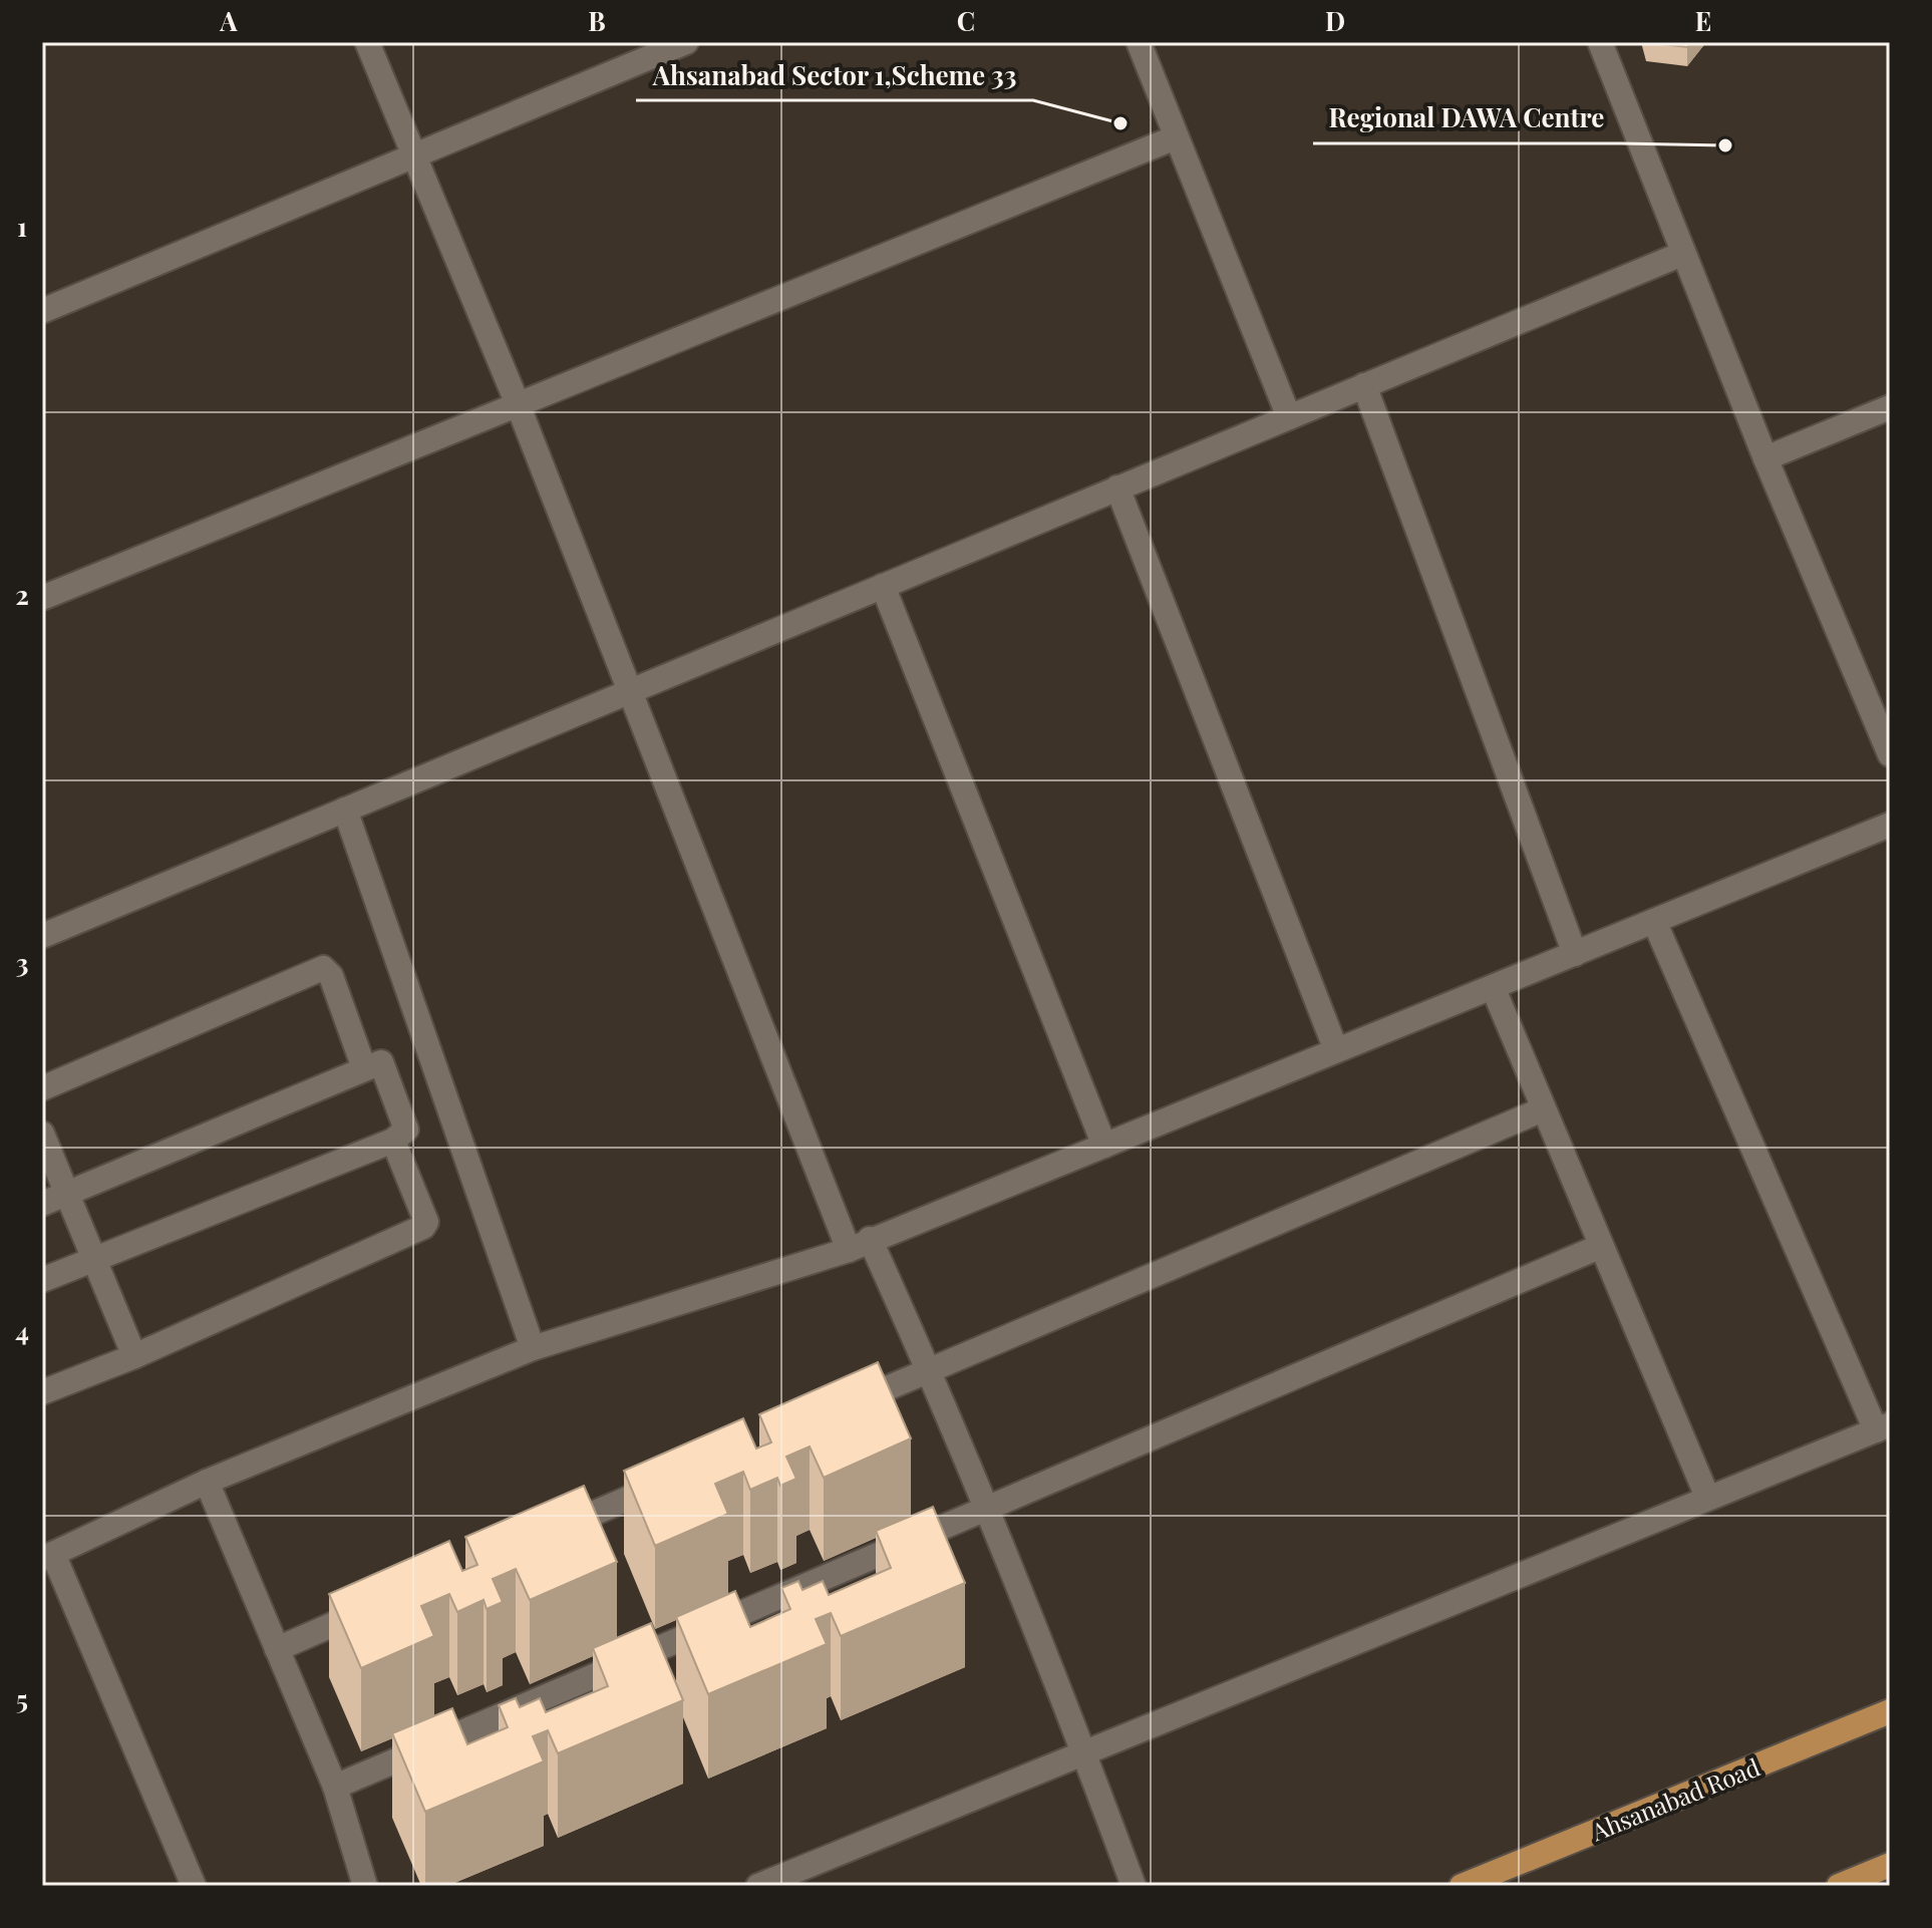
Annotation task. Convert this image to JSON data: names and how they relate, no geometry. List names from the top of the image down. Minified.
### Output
{"streets":{"main road":["Ahsanabad Road"]},"places":["Ahsanabad Sector 1,Scheme 33","Regional DAWA Centre"],"grid":{"columns":["A","B","C","D","E"],"rows":["1","2","3","4","5"]}}
